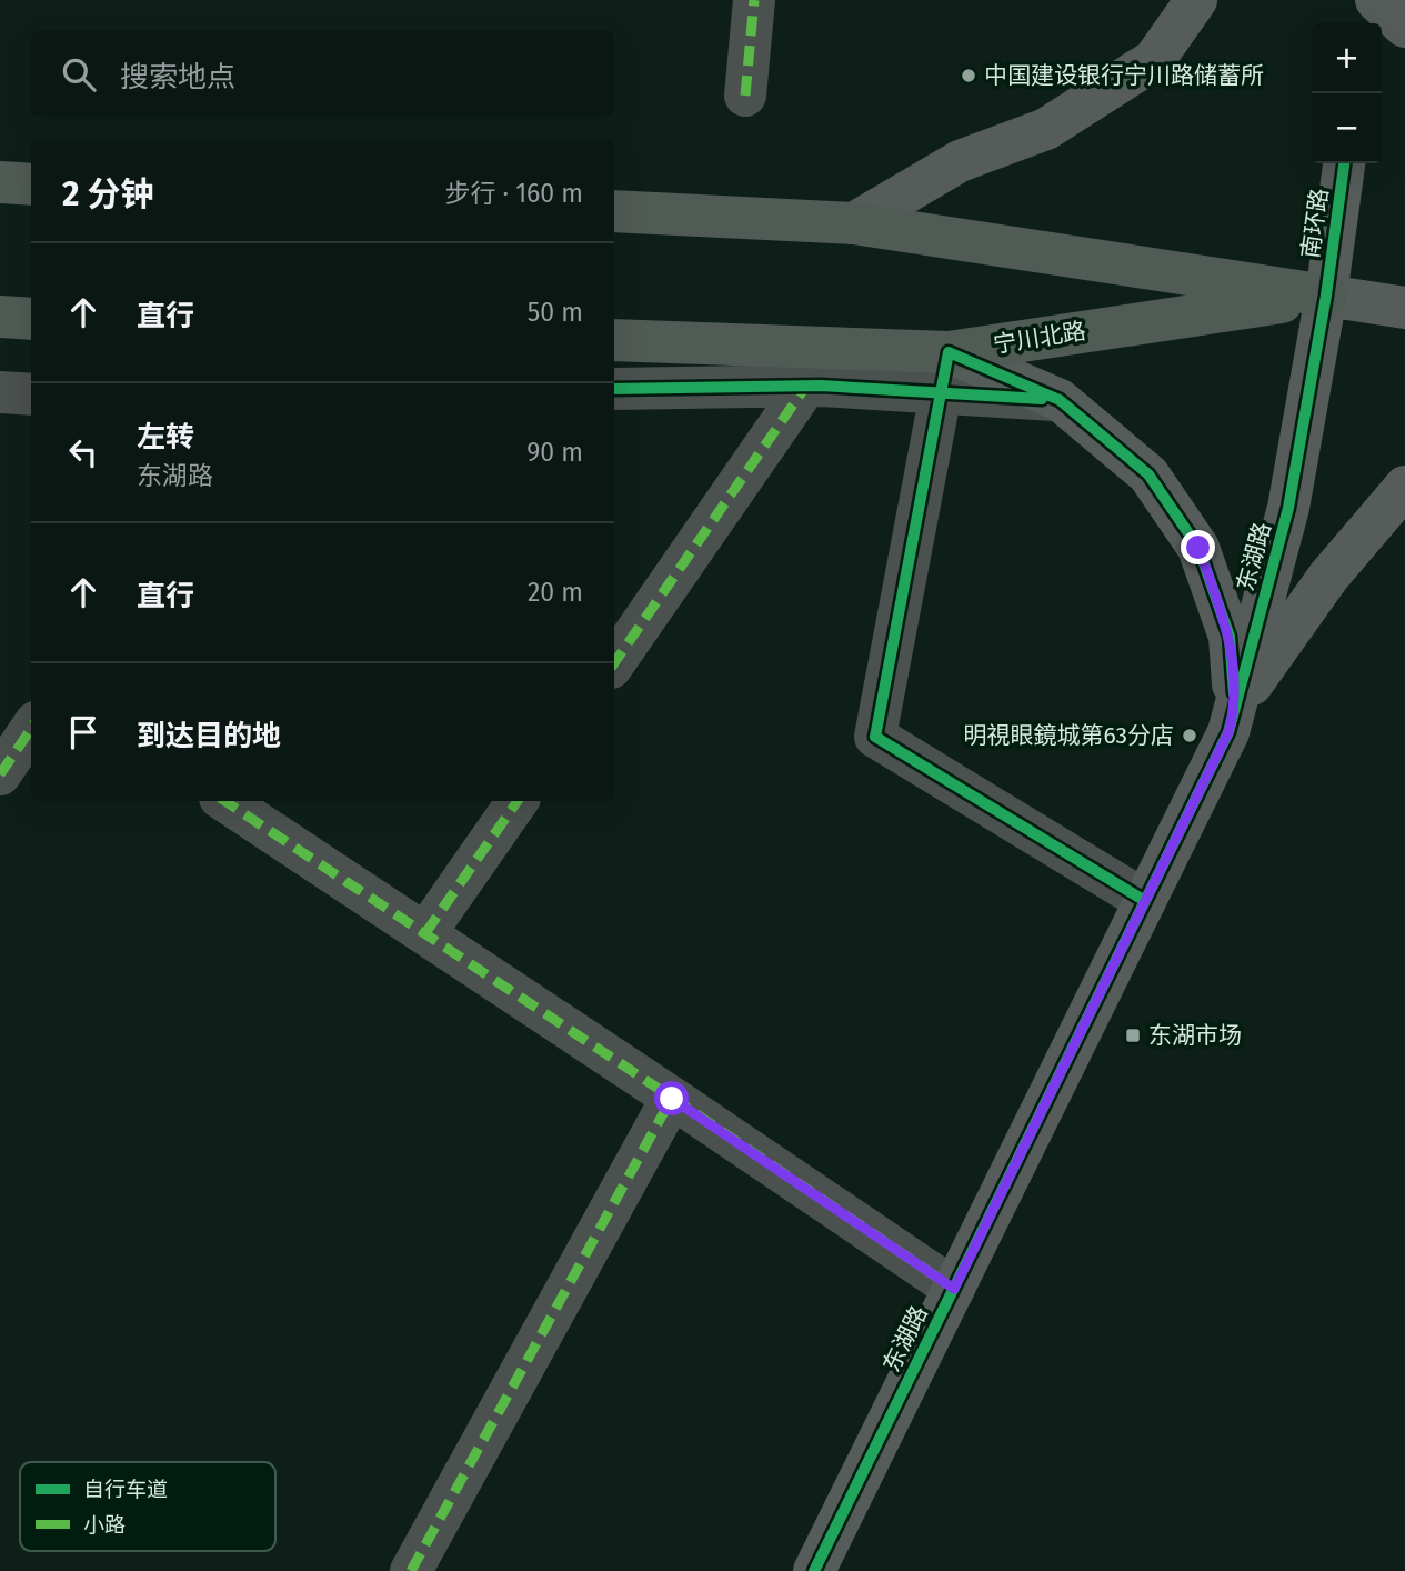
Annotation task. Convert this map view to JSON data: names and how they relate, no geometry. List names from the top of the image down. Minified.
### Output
{"streets":{"main road":["宁川北路"],"street":["南环路","东湖路"]},"crossings":[["南环路","宁川北路"],["南环路","东湖路"],["宁川北路","东湖路"]],"places":{"other":["中国建设银行宁川路储蓄所","明視眼鏡城第63分店"],"transit":["东湖市场"]},"legend":["自行车道","小路"],"page":{"map_buttons":["+","−"],"search":"搜索地点","heading":["2 分钟","步行 · 160 m"],"list":[["直行","50 m"],["左转","东湖路","90 m"],["直行","20 m"],"到达目的地"]}}
